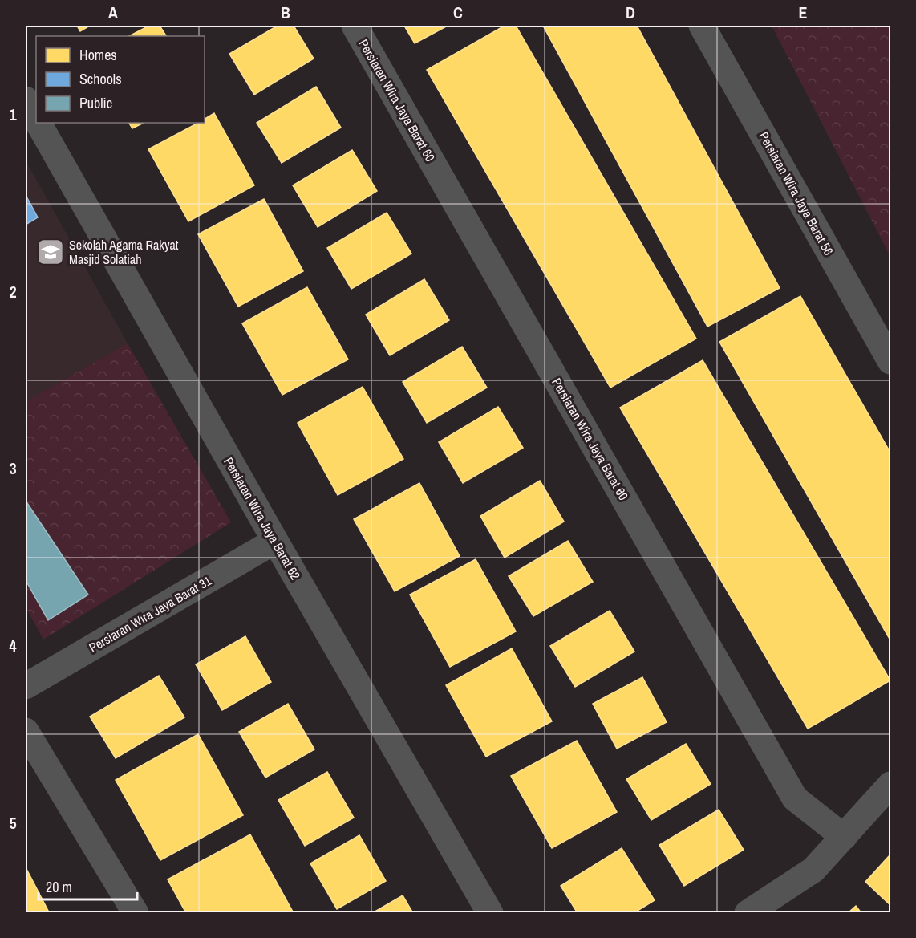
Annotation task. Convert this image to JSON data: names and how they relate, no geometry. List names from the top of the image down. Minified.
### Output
{"streets":{"street":["Persiaran Wira Jaya Barat 60","Persiaran Wira Jaya Barat 56","Persiaran Wira Jaya Barat 62","Persiaran Wira Jaya Barat 31"]},"crossings":[["Persiaran Wira Jaya Barat 62","Persiaran Wira Jaya Barat 31"]],"places":{"school or university":["Sekolah Agama Rakyat Masjid Solatiah"]},"legend":["Homes","Schools","Public"],"scale_bar":"20 m","grid":{"columns":["A","B","C","D","E"],"rows":["1","2","3","4","5"]}}
